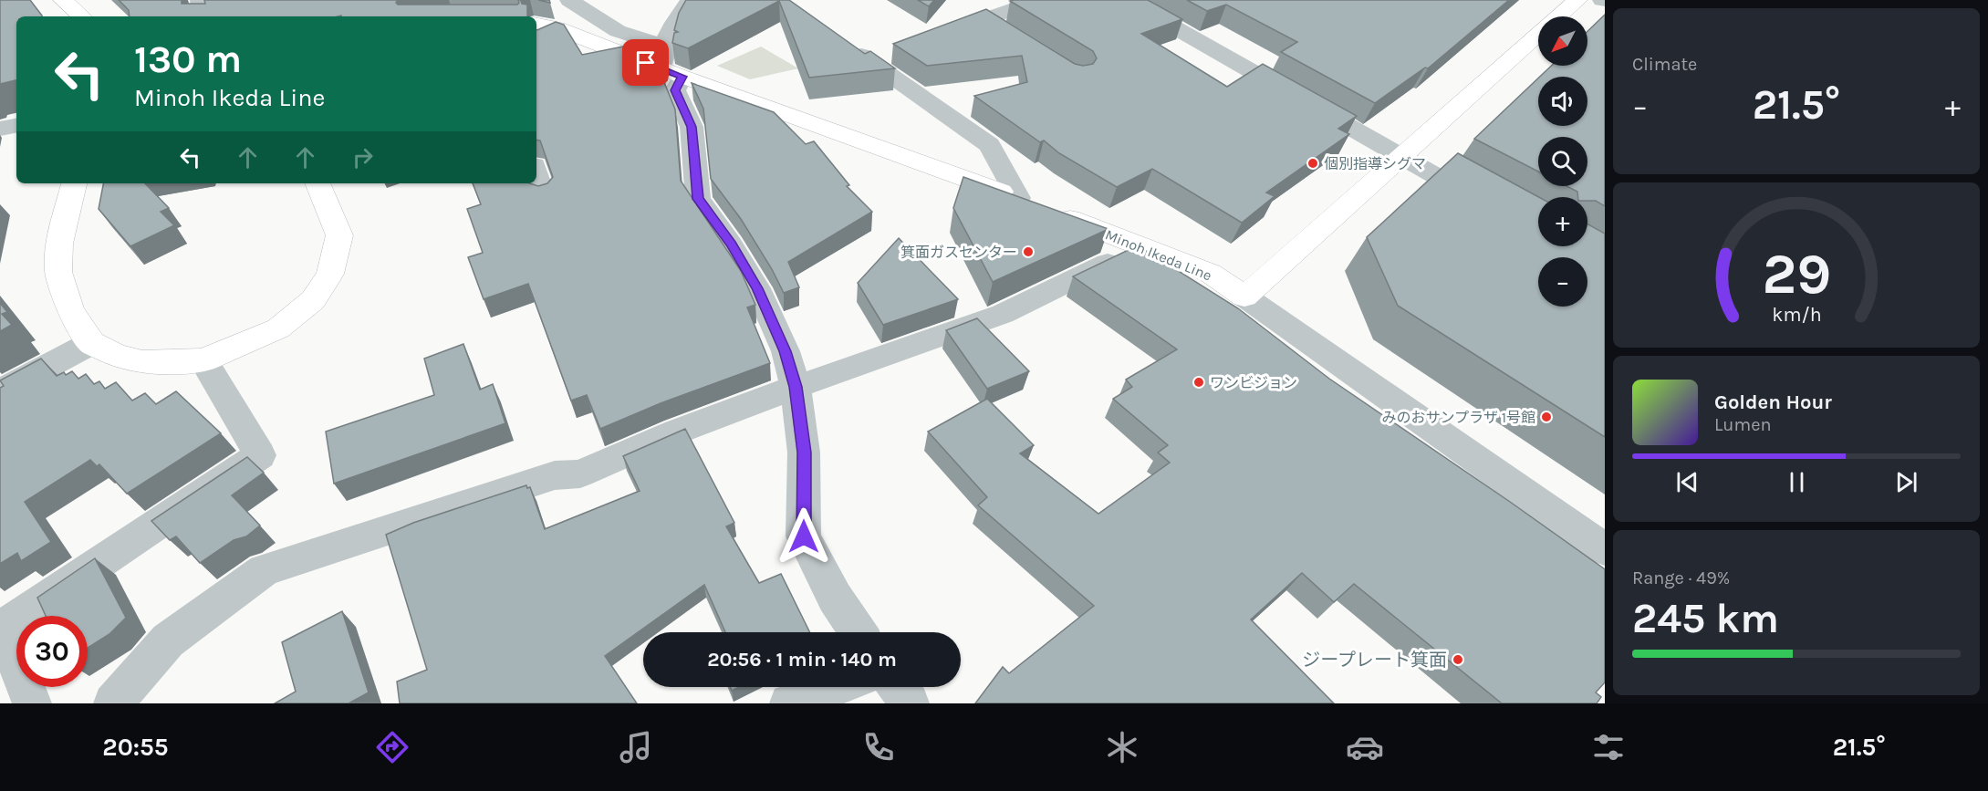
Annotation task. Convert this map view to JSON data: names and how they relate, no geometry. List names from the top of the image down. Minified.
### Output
{"streets":{"main road":["Minoh Ikeda Line"]},"places":["個別指導シグマ","箕面ガスセンター","ワンビジョン","みのおサンプラザ 1号館","ジープレート箕面"],"north":"bottom left","page":{"tile":["Climate",["Range · 49%","245 km"]],"map_buttons":["+","−"],"turn":["130 m","Minoh Ikeda Line"],"heat":["−","21.5°","+"],"song":["Golden Hour","Lumen"],"limit":"30","trip":"20:56 · 1 min · 140 m","tabs":["20:55","21.5°"],"gauge":["29","km/h"]}}
